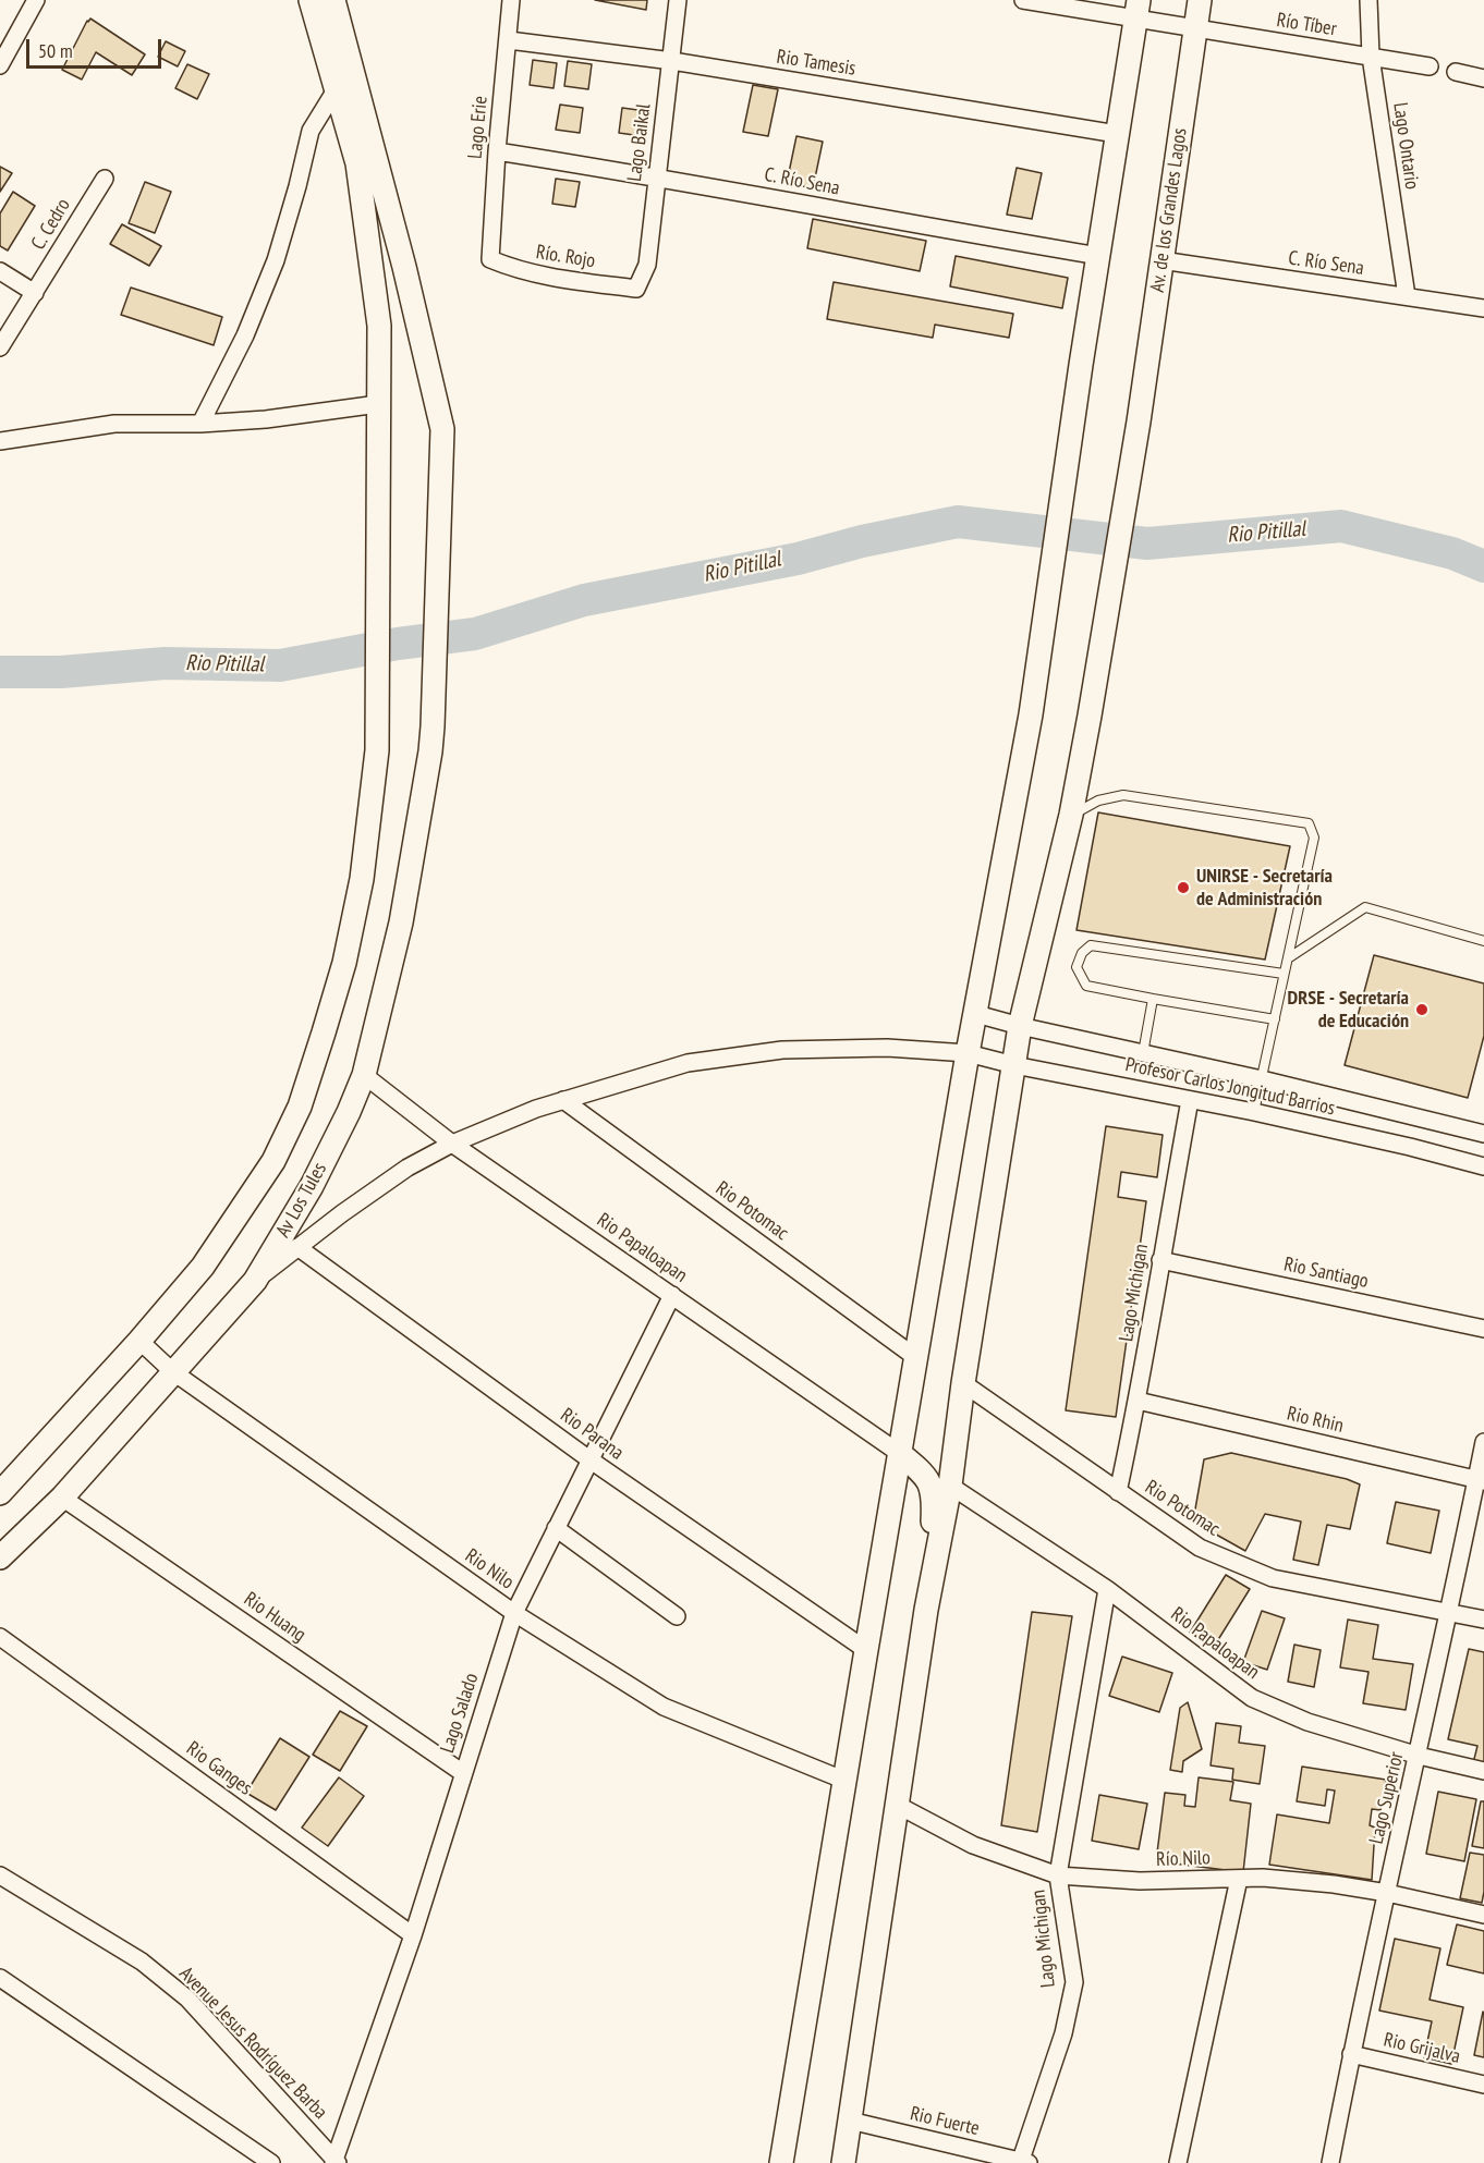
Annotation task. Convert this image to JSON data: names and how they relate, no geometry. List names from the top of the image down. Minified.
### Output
{"streets":{"street":["Río Tíber","Rio Tamesis","Lago Erie","Lago Baikal","Lago Ontario","C. Río Sena","Av. de los Grandes Lagos","C. Cedro","Río. Rojo","Profesor Carlos Jongitud Barrios","Av Los Tules","Rio Potomac","Rio Papaloapan","Rio Santiago","Lago Michigan","Rio Rhin","Rio Parana","Rio Nilo","Rio Huang","Lago Salado","Rio Ganges","Lago Superior","Río Nilo","Avenue Jesus Rodríguez Barba","Rio Grijalva","Rio Fuerte"]},"crossings":[["Río Tíber","Lago Ontario"],["Río Tíber","Av. de los Grandes Lagos"],["Rio Tamesis","Lago Erie"],["Rio Tamesis","Lago Baikal"],["Lago Erie","C. Río Sena"],["Lago Erie","Río. Rojo"],["Lago Baikal","C. Río Sena"],["Lago Baikal","Río. Rojo"],["Lago Ontario","C. Río Sena"],["C. Río Sena","Av. de los Grandes Lagos"],["Av. de los Grandes Lagos","Profesor Carlos Jongitud Barrios"],["Av. de los Grandes Lagos","Rio Potomac"],["Av. de los Grandes Lagos","Rio Papaloapan"],["Profesor Carlos Jongitud Barrios","Av Los Tules"],["Profesor Carlos Jongitud Barrios","Rio Potomac"],["Profesor Carlos Jongitud Barrios","Rio Papaloapan"],["Profesor Carlos Jongitud Barrios","Lago Michigan"],["Profesor Carlos Jongitud Barrios","Rio Parana"],["Av Los Tules","Rio Papaloapan"],["Av Los Tules","Rio Nilo"],["Av Los Tules","Rio Huang"],["Rio Potomac","Lago Michigan"],["Rio Potomac","Lago Superior"],["Rio Papaloapan","Lago Michigan"],["Rio Papaloapan","Lago Salado"],["Rio Papaloapan","Lago Superior"],["Rio Santiago","Lago Michigan"],["Lago Michigan","Rio Rhin"],["Lago Michigan","Río Nilo"],["Lago Michigan","Rio Fuerte"],["Rio Rhin","Lago Superior"],["Rio Parana","Lago Salado"],["Rio Nilo","Lago Salado"],["Rio Huang","Lago Salado"],["Lago Salado","Rio Ganges"],["Lago Salado","Avenue Jesus Rodríguez Barba"],["Lago Superior","Río Nilo"],["Lago Superior","Rio Grijalva"]],"water":["Rio Pitillal"],"places":["UNIRSE - Secretaría de Administración","DRSE - Secretaría de Educación"],"scale_bar":"50 m"}
